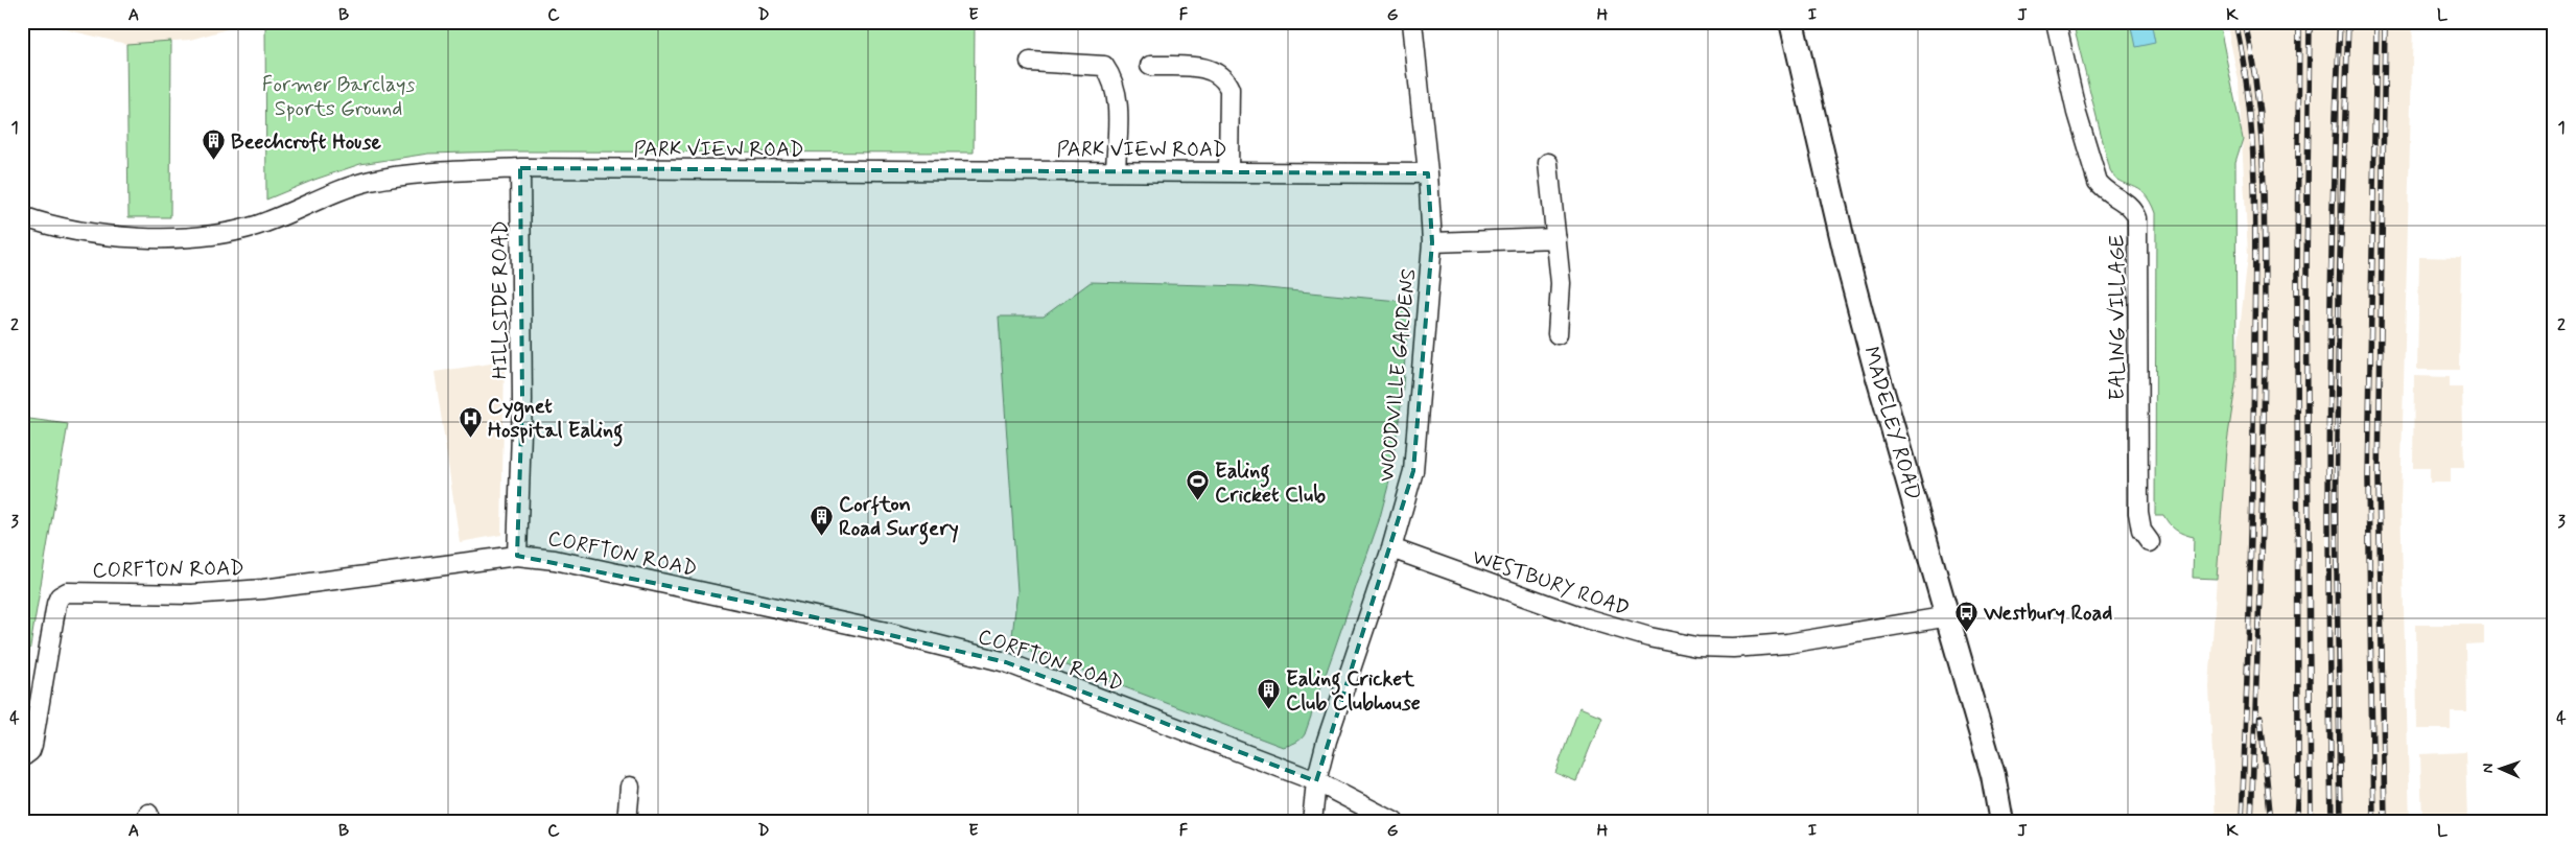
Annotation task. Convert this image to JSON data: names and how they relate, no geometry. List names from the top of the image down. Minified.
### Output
{"streets":{"street":["PARK VIEW ROAD","HILLSIDE ROAD","EALING VILLAGE","WOODVILLE GARDENS","MADELEY ROAD","CORFTON ROAD","WESTBURY ROAD"]},"crossings":[["PARK VIEW ROAD","HILLSIDE ROAD"],["PARK VIEW ROAD","WOODVILLE GARDENS"],["HILLSIDE ROAD","CORFTON ROAD"],["WOODVILLE GARDENS","CORFTON ROAD"],["WOODVILLE GARDENS","WESTBURY ROAD"],["MADELEY ROAD","WESTBURY ROAD"]],"parks":["Former Barclays Sports Ground"],"places":{"building":["Beechcroft House","Corfton Road Surgery","Ealing Cricket Club Clubhouse"],"hospital":["Cygnet Hospital Ealing"],"sports":["Ealing Cricket Club"],"bus stop":["Westbury Road"]},"north":"left","grid":{"columns":["A","B","C","D","E","F","G","H","I","J","K","L"],"rows":["1","2","3","4"]}}
